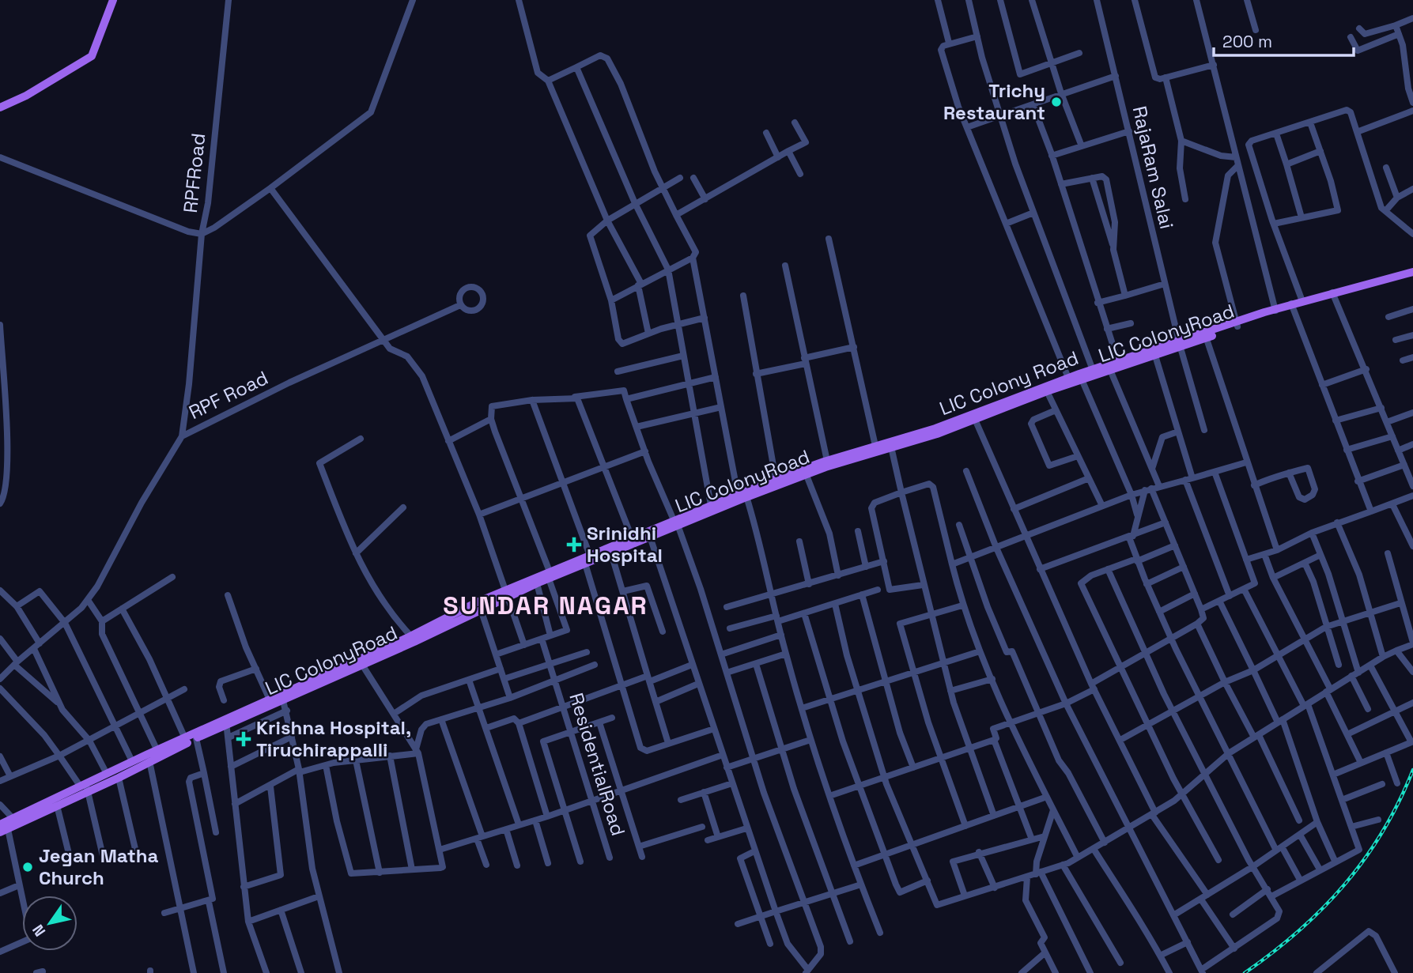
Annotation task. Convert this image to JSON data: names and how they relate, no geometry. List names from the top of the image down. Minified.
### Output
{"streets":{"main road":["LIC ColonyRoad","LIC Colony Road"],"street":["RajaRam Salai","RPFRoad","RPF Road","ResidentialRoad"]},"crossings":[["RajaRam Salai","LIC ColonyRoad"],["RajaRam Salai","LIC Colony Road"],["LIC ColonyRoad","LIC Colony Road"]],"districts":["SUNDAR NAGAR"],"places":{"other":["Trichy Restaurant","Jegan Matha Church"],"health":["Srinidhi Hospital","Krishna Hospital, Tiruchirappalli"]},"scale_bar":"200 m","north":"bottom left"}
